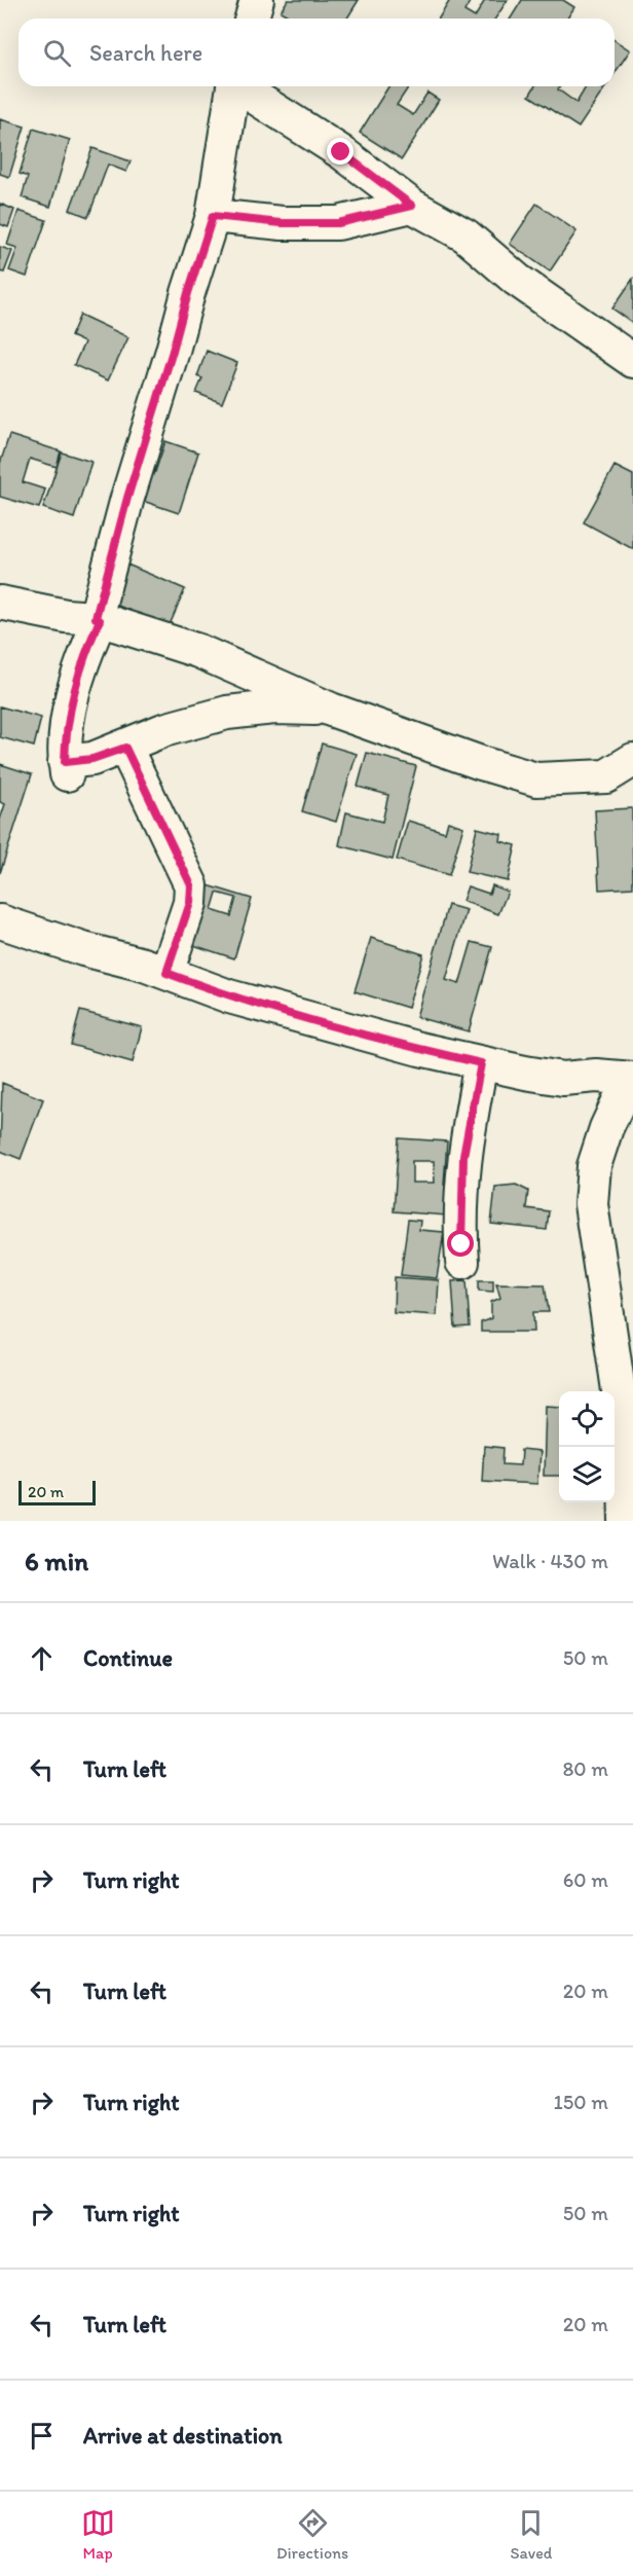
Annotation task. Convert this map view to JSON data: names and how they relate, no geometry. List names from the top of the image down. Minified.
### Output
{"scale_bar":"20 m","page":{"search":"Search here","scale":"20 m","heading":["6 min","Walk · 430 m"],"list":[["Continue","50 m"],["Turn left","80 m"],["Turn right","60 m"],["Turn left","20 m"],["Turn right","150 m"],["Turn right","50 m"],["Turn left","20 m"],"Arrive at destination"],"nav":["Map","Directions","Saved"]}}
